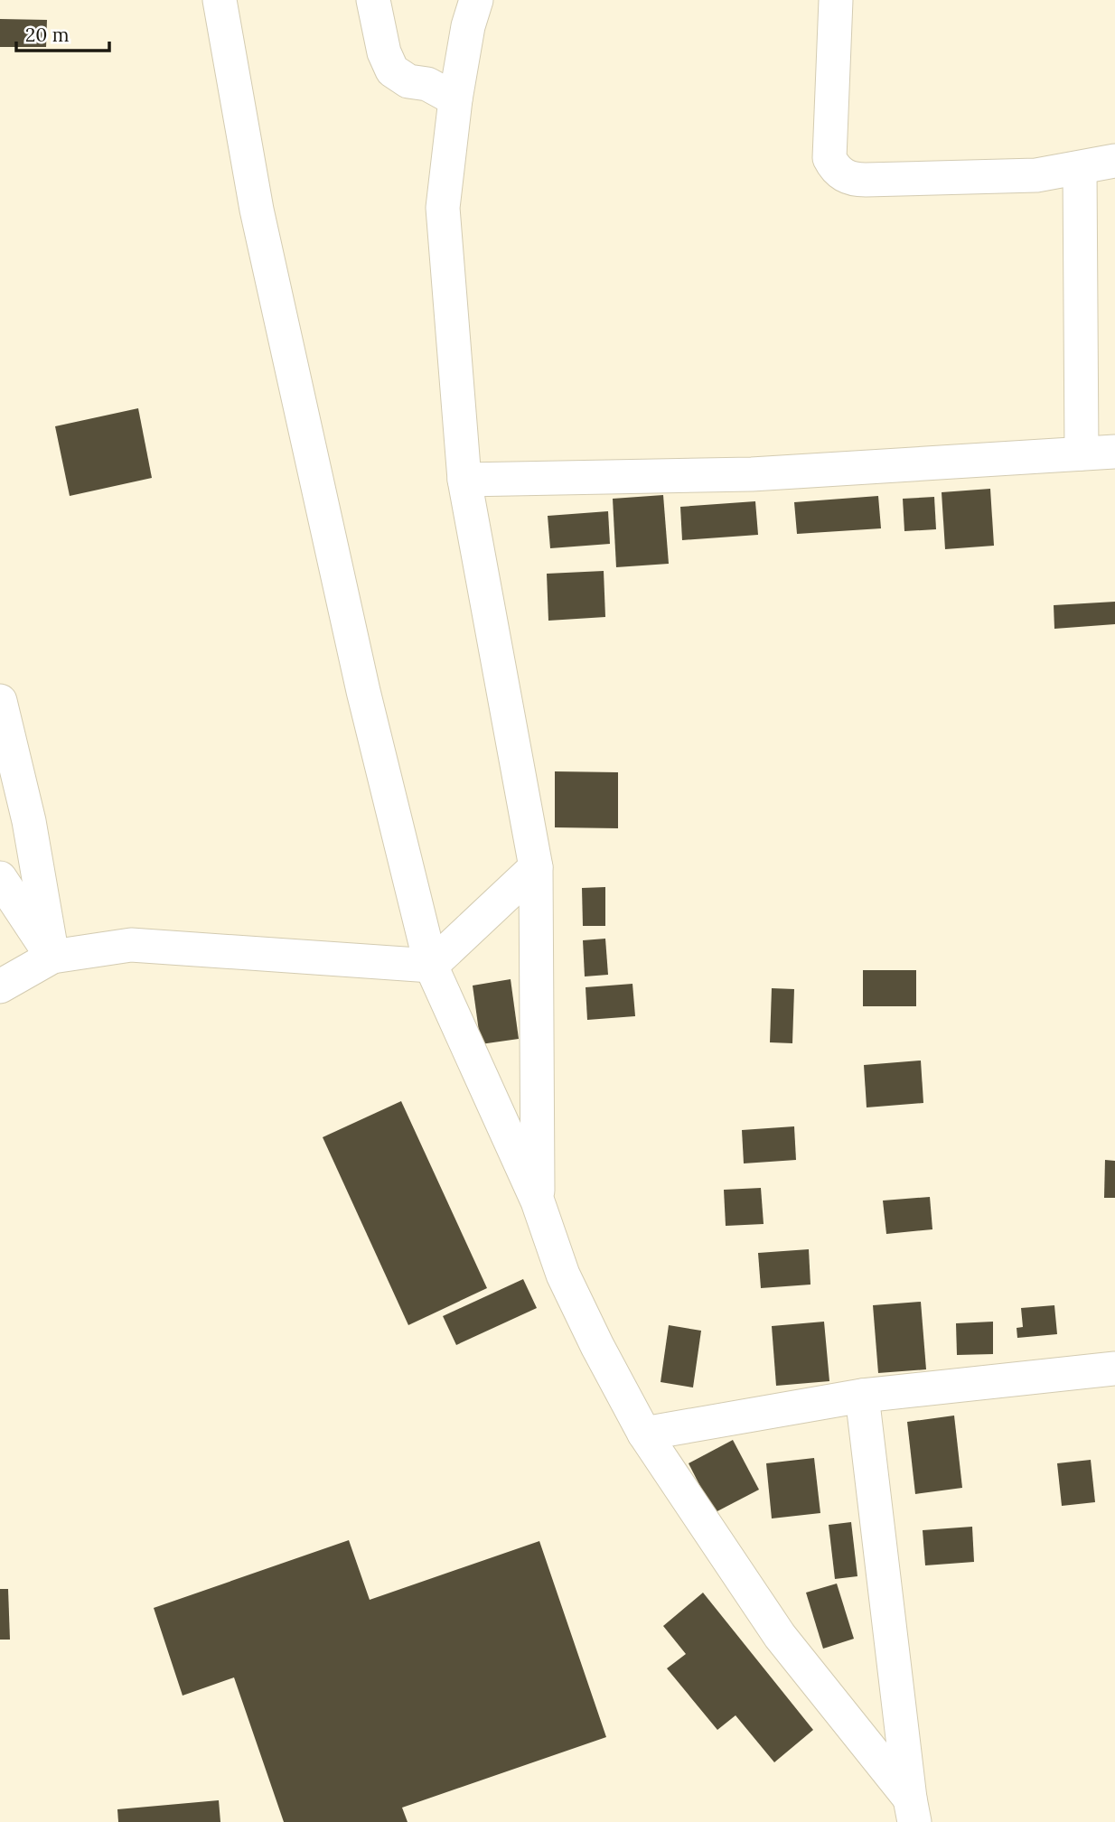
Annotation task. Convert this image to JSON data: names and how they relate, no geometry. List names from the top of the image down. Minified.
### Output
{"scale_bar":"20 m"}
